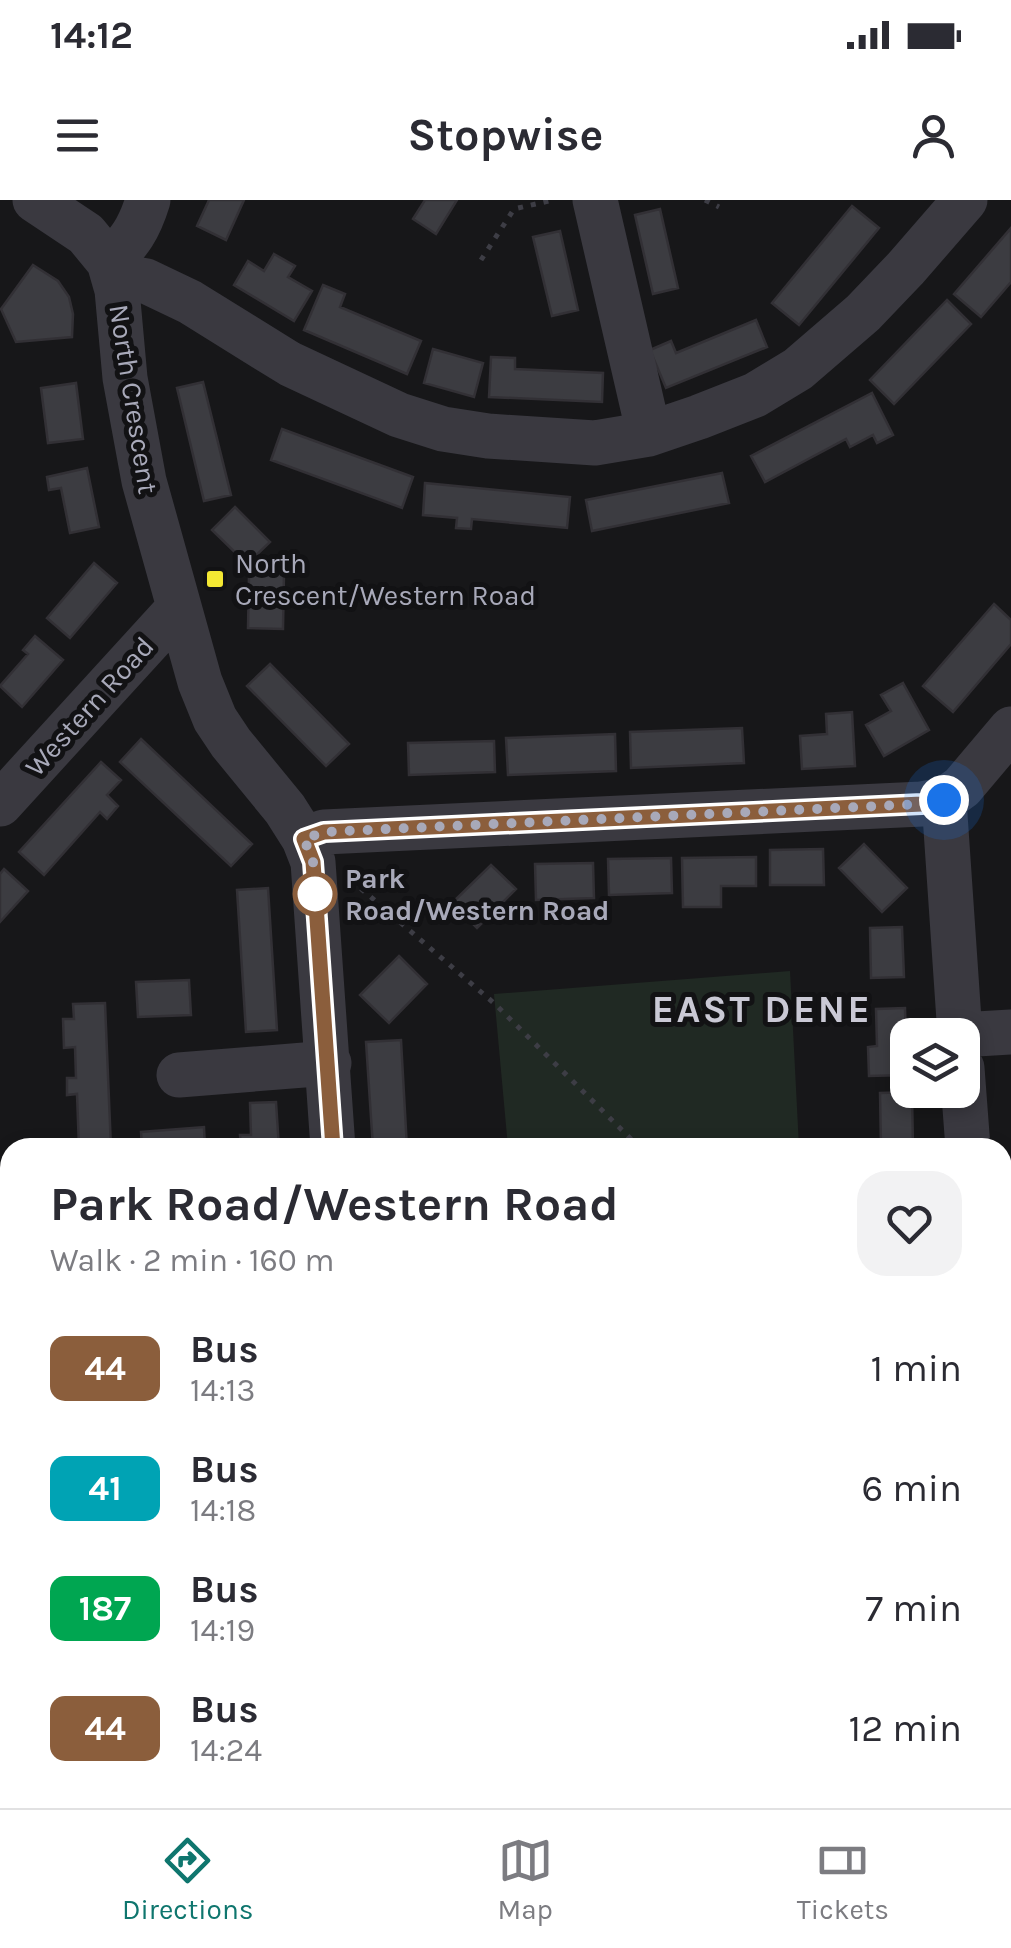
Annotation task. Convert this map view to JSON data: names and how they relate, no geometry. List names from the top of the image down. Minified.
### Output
{"streets":{"street":["North Crescent","Western Road"]},"crossings":[["North Crescent","Western Road"]],"districts":["EAST DENE"],"places":{"transit":["North Crescent/Western Road"],"other":["Park Road/Western Road"]},"lines":["bus line 44"],"page":{"status":"14:12","header":"Stopwise","heading":["Park Road/Western Road","Walk · 2 min · 160 m"],"list":[{"mark":"44","name":"Bus","note":"14:13","value":"1 min"},{"mark":"41","name":"Bus","note":"14:18","value":"6 min"},{"mark":"187","name":"Bus","note":"14:19","value":"7 min"},{"mark":"44","name":"Bus","note":"14:24","value":"12 min"}],"tabs":["Directions","Map","Tickets"]}}
